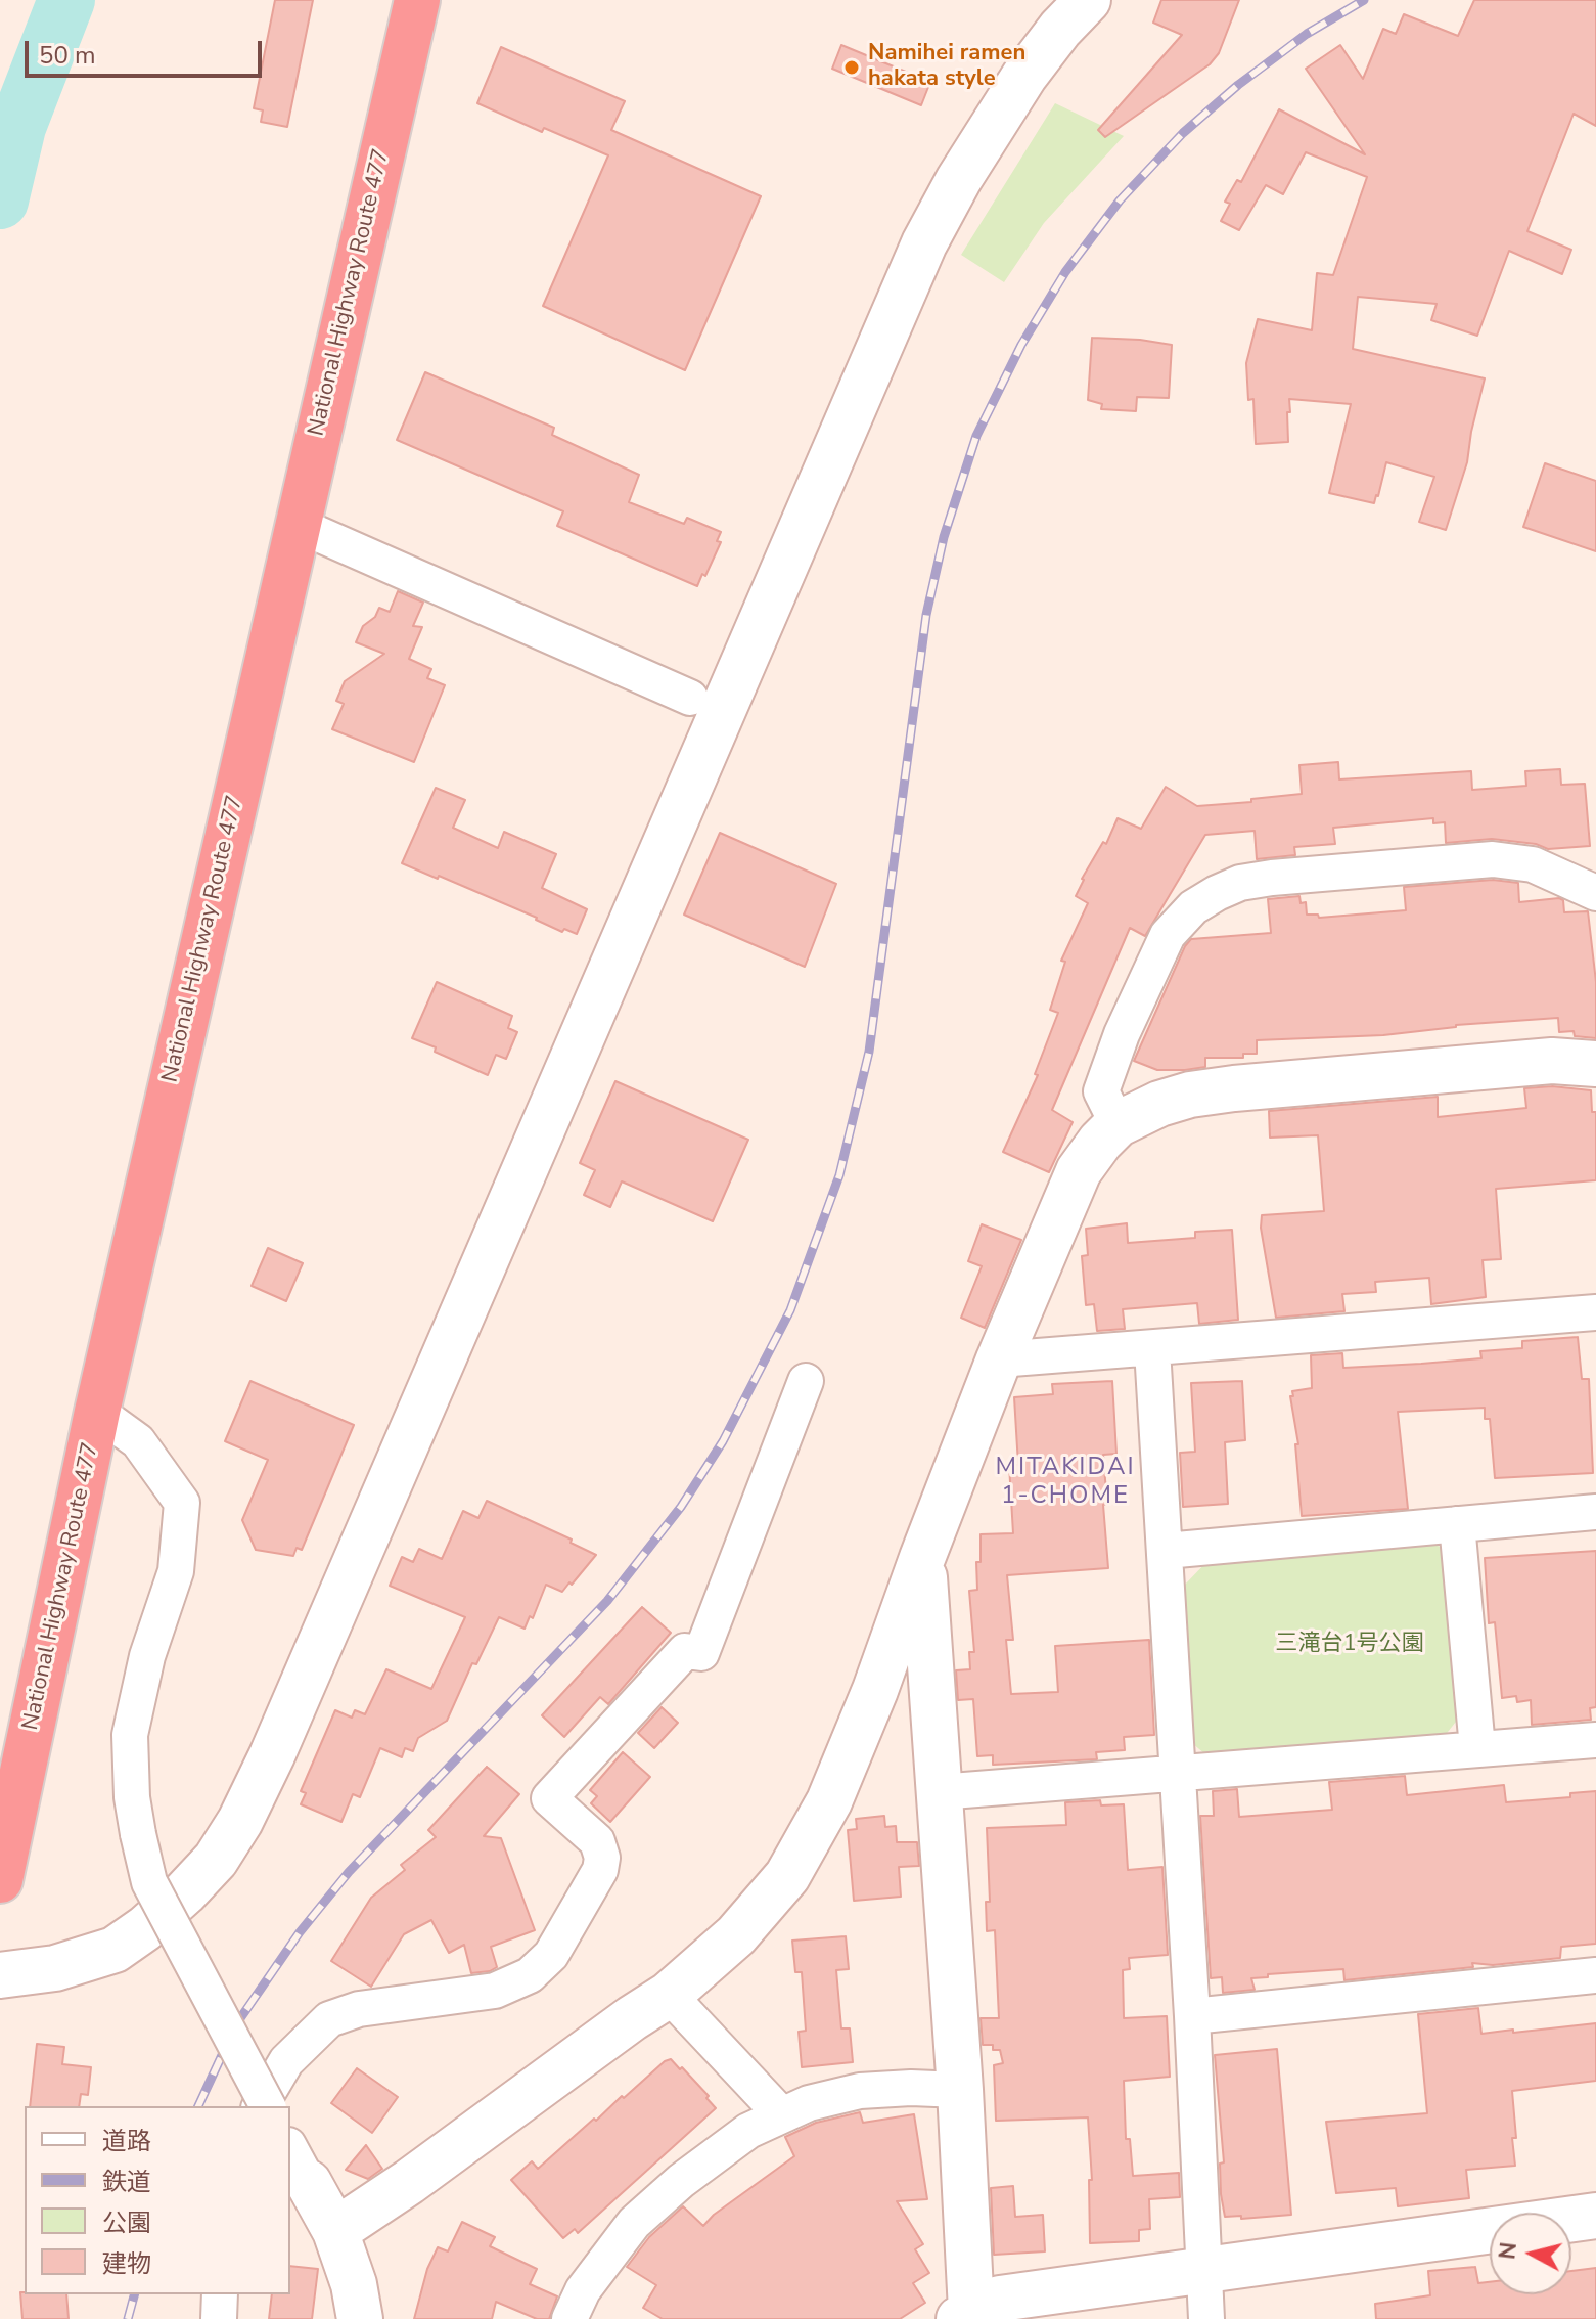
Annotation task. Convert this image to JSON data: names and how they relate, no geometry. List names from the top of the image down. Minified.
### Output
{"streets":{"highway":["National Highway Route 477"]},"districts":["MITAKIDAI 1-CHOME"],"parks":["三滝台1号公園"],"places":["Namihei ramen hakata style"],"legend":["道路","鉄道","公園","建物"],"scale_bar":"50 m","north":"left"}
